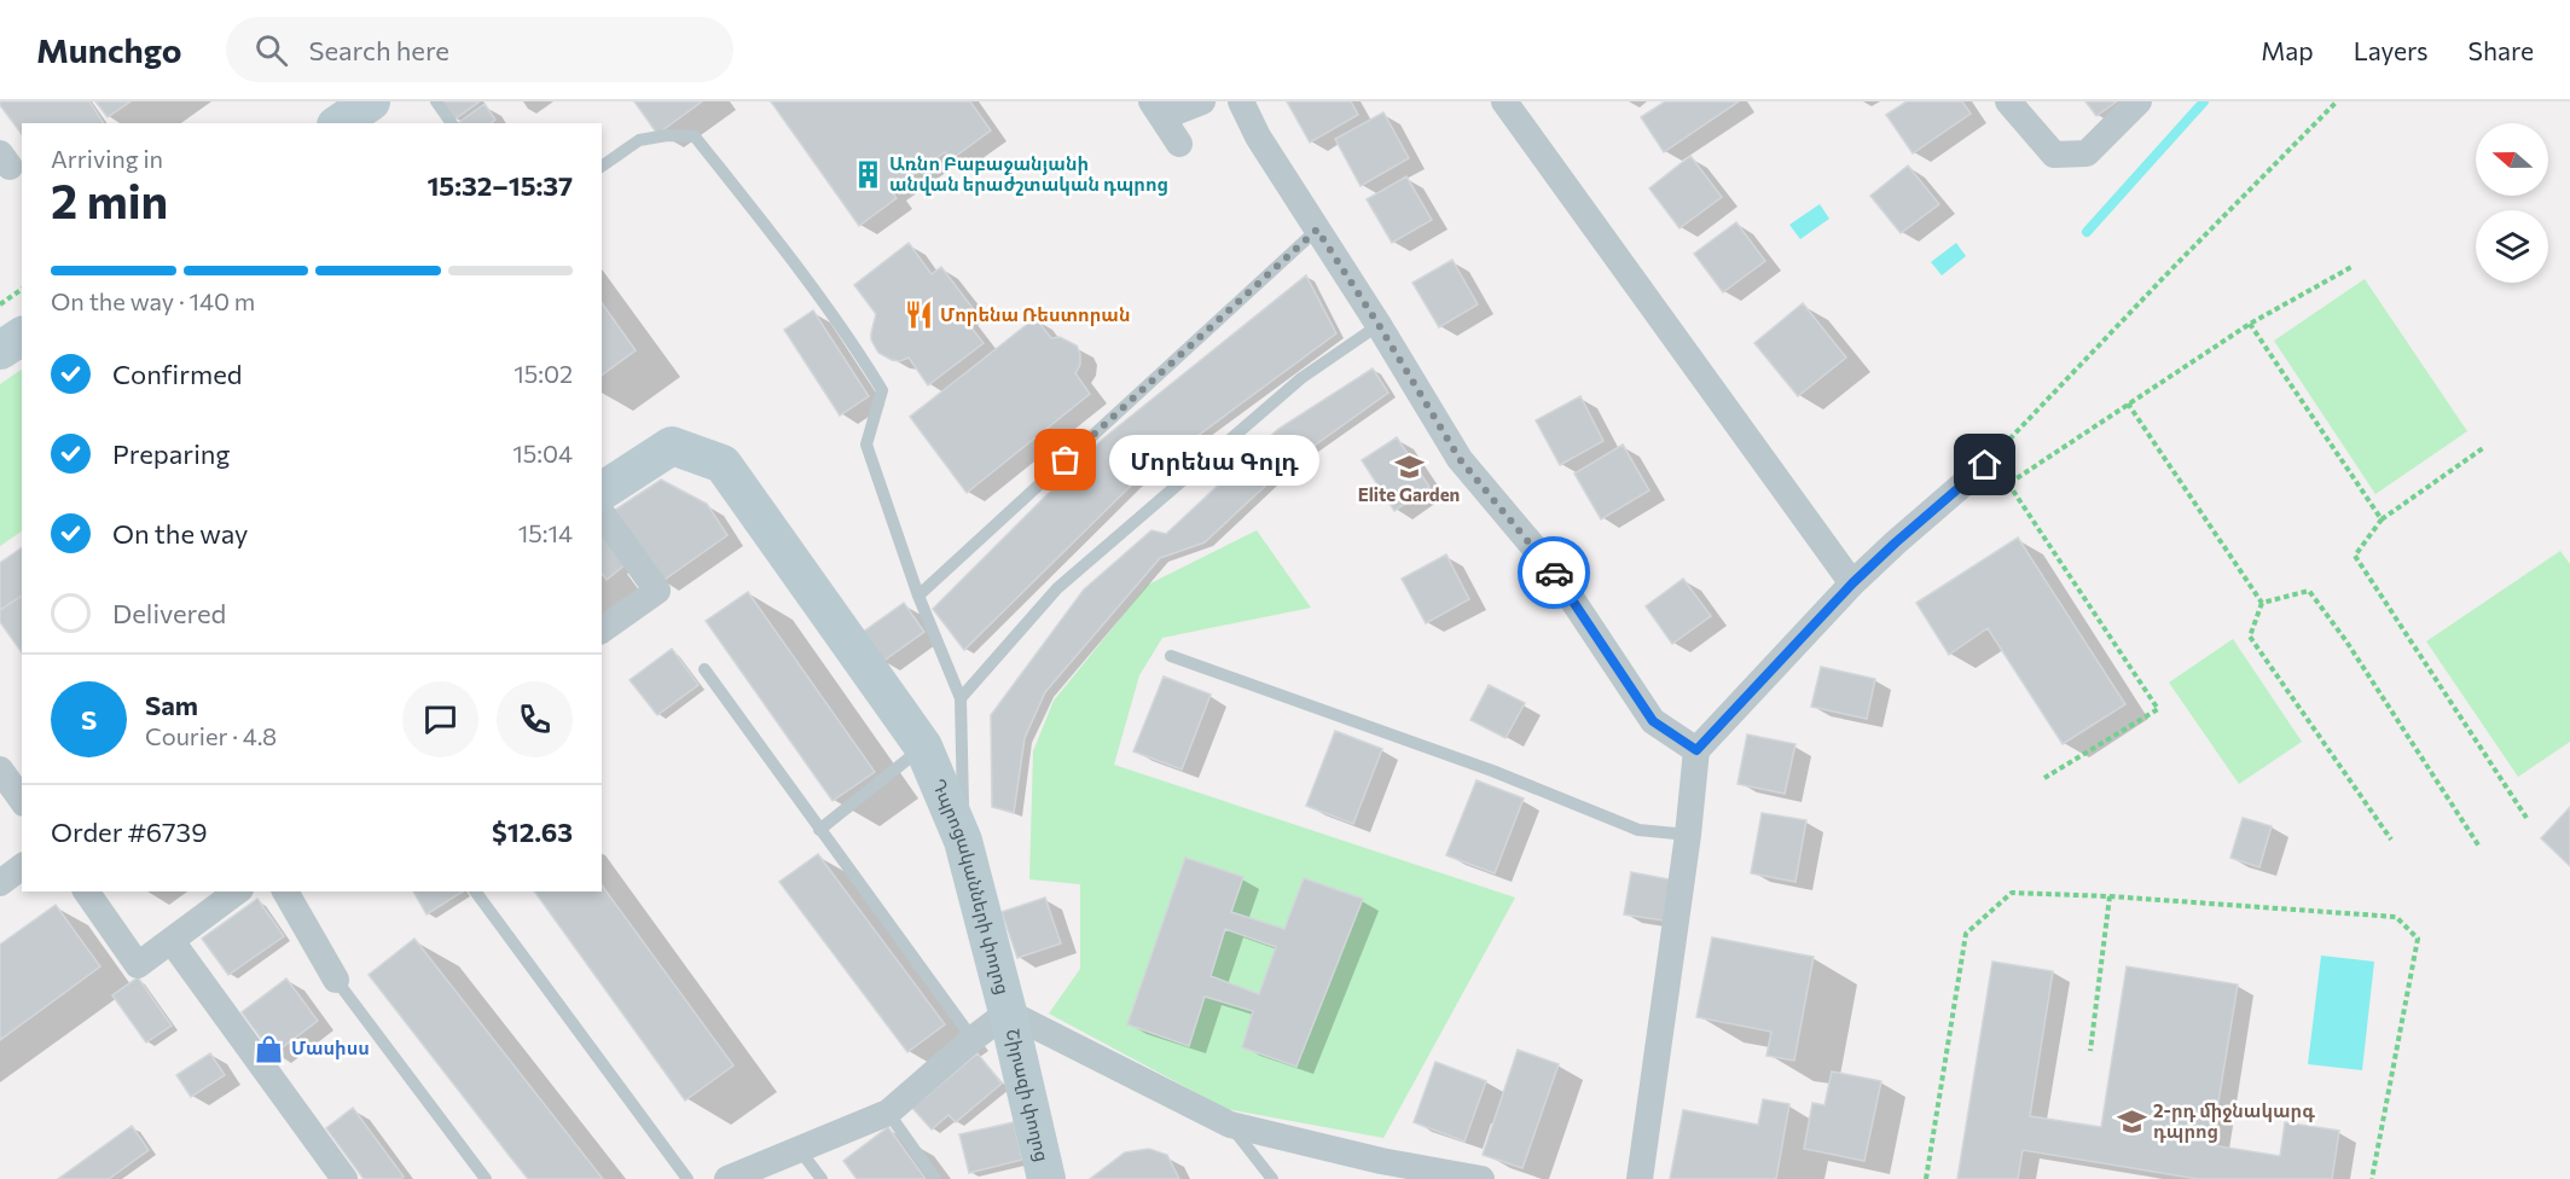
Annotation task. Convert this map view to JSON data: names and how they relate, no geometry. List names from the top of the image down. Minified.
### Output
{"streets":{"street":["Դպրոցականների փողոց","Շիրազի փողոց"]},"crossings":[["Դպրոցականների փողոց","Շիրազի փողոց"]],"places":{"building":["Առնո Բաբաջանյանի անվան երաժշտական դպրոց"],"restaurant":["Մորենա Ռեստորան"],"other":["Մորենա Գոլդ"],"school or university":["Elite Garden","2-րդ միջնակարգ դպրոց"],"shop":["Մասիսս"]},"north":"left","page":{"header":"Munchgo","search":"Search here","nav":["Map","Layers","Share"],"heading":["2 min","Arriving in","15:32–15:37"],"panel":["Sam","Courier · 4.8","Order #6739","$12.63"],"bar":"On the way · 140 m","list":[["Confirmed","15:02"],["Preparing","15:04"],["On the way","15:14"],"Delivered"],"bubble":"Մորենա Գոլդ","round":"S"}}
